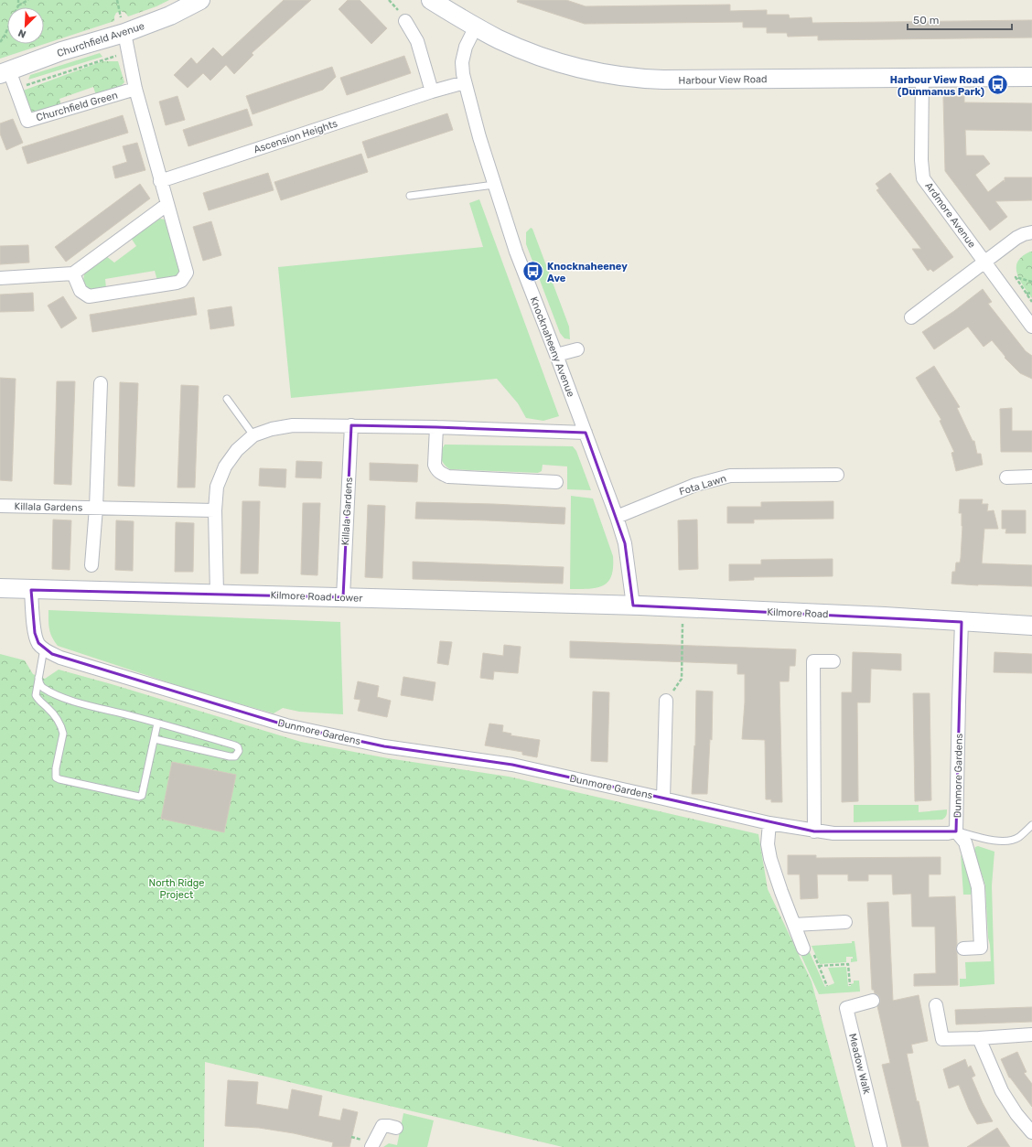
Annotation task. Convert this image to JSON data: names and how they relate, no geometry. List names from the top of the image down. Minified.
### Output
{"streets":{"street":["Churchfield Avenue","Harbour View Road","Churchfield Green","Ascension Heights","Ardmore Avenue","Knocknaheeny Avenue","Fota Lawn","Killala Gardens","Kilmore Road Lower","Kilmore Road","Dunmore Gardens","Meadow Walk"]},"crossings":[["Churchfield Avenue","Churchfield Green"],["Harbour View Road","Ardmore Avenue"],["Harbour View Road","Knocknaheeny Avenue"],["Ascension Heights","Knocknaheeny Avenue"],["Knocknaheeny Avenue","Fota Lawn"],["Knocknaheeny Avenue","Kilmore Road Lower"],["Knocknaheeny Avenue","Kilmore Road"],["Killala Gardens","Kilmore Road Lower"],["Kilmore Road Lower","Kilmore Road"],["Kilmore Road","Dunmore Gardens"]],"parks":["North Ridge Project"],"places":{"bus stop":["Harbour View Road (Dunmanus Park)","Knocknaheeney Ave"]},"scale_bar":"50 m","north":"bottom left"}
